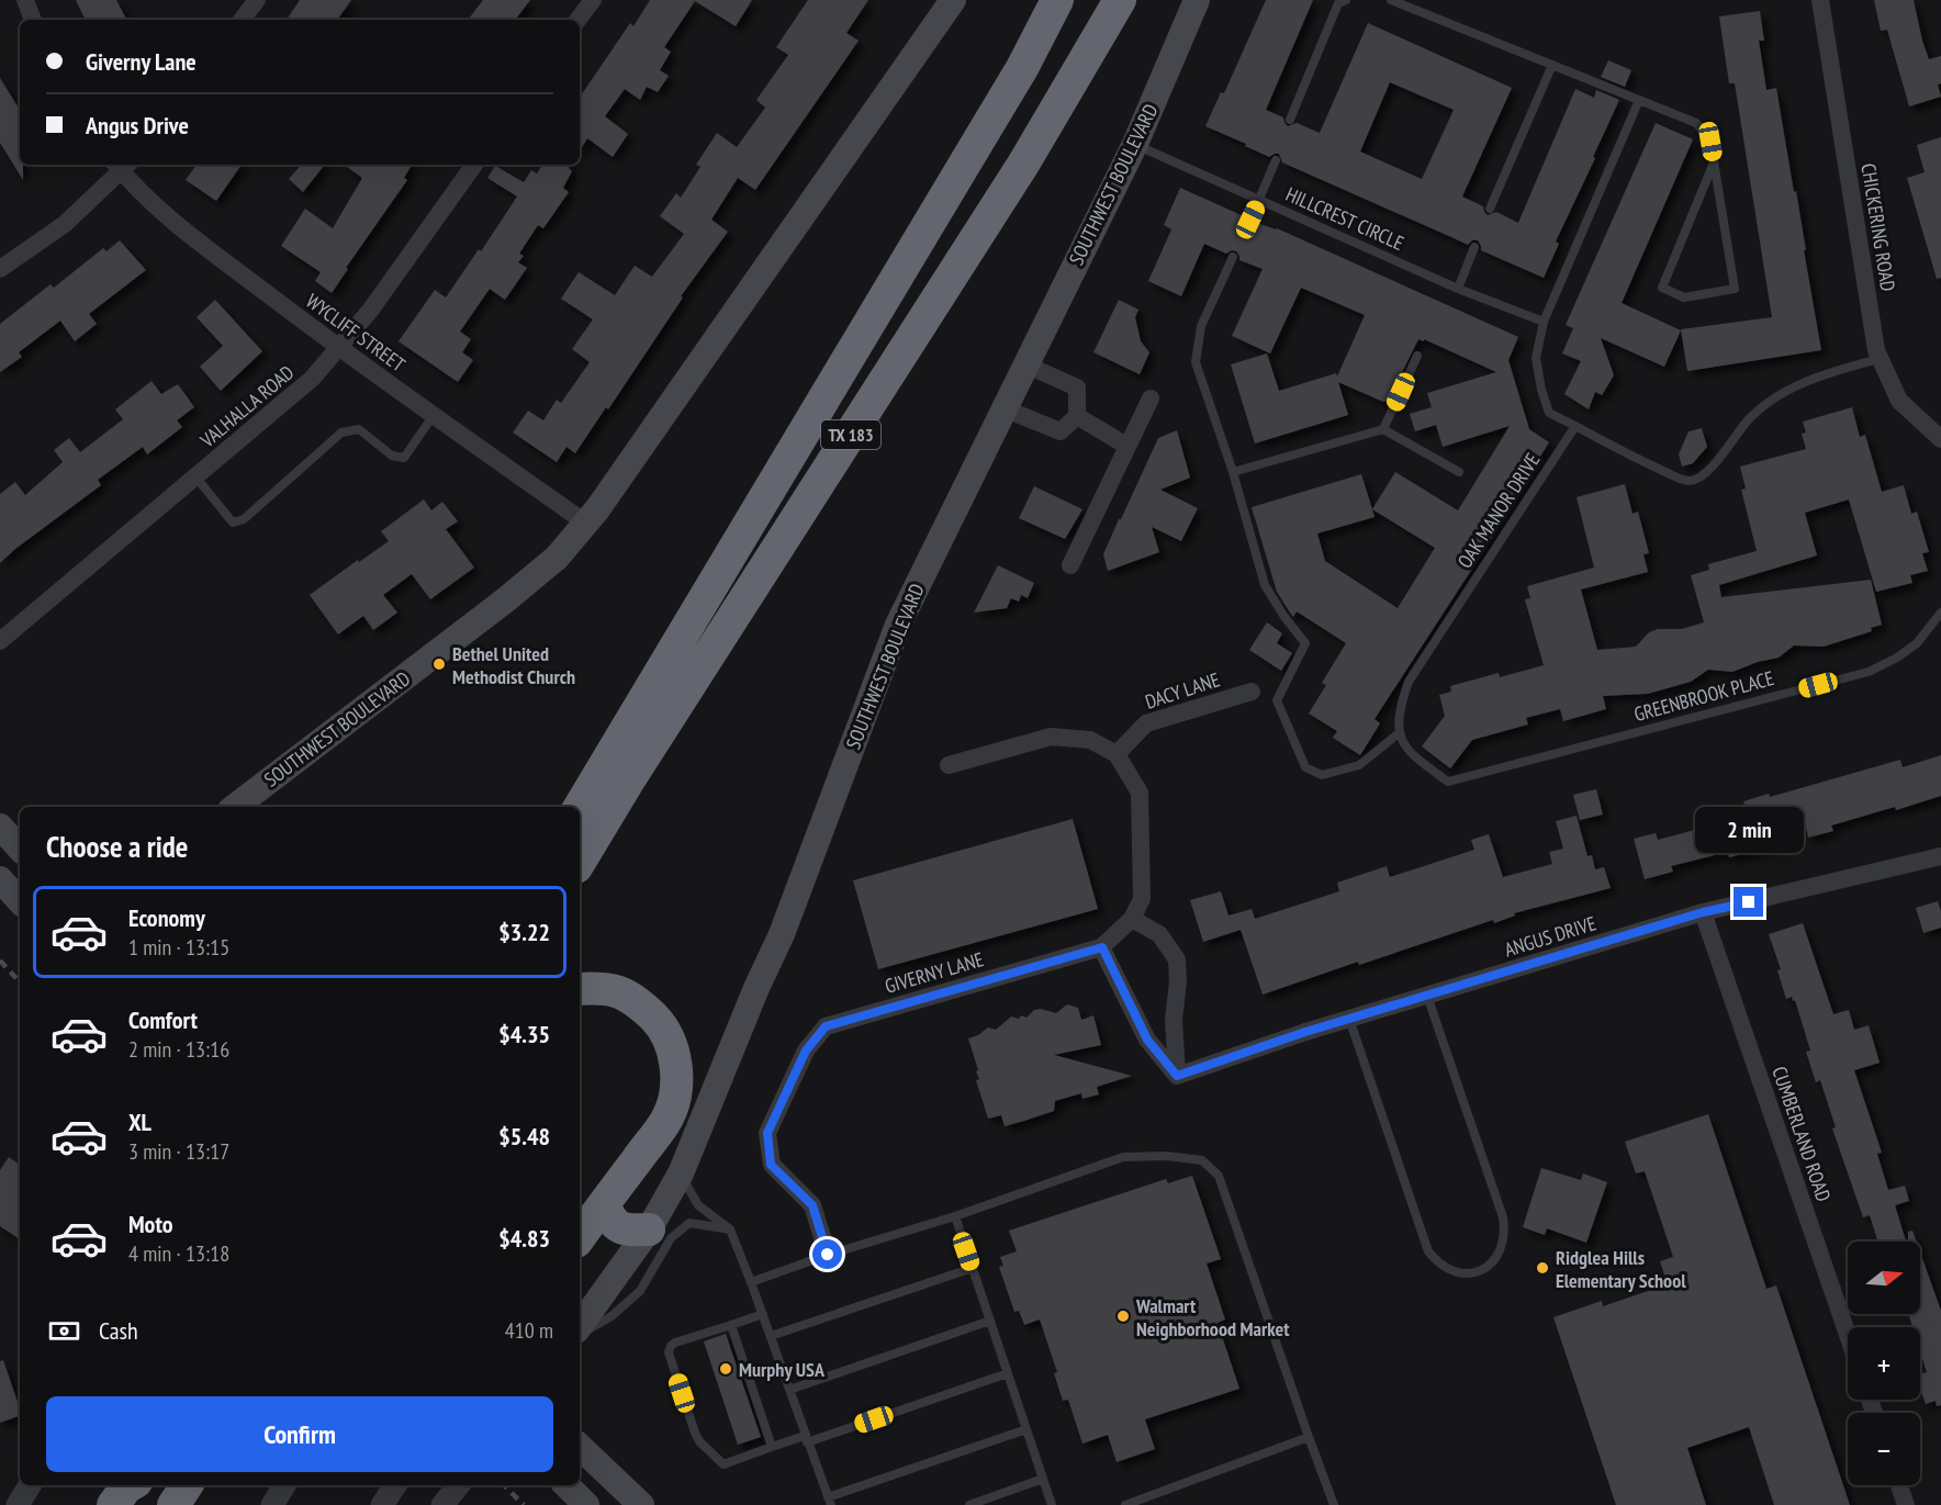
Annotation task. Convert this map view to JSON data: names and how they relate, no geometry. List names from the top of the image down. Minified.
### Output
{"streets":{"highway":["TX 183"],"main road":["SOUTHWEST BOULEVARD"],"street":["CHICKERING ROAD","WYCLIFF STREET","VALHALLA ROAD","DACY LANE","ANGUS DRIVE","GIVERNY LANE","CUMBERLAND ROAD"],"lane":["HILLCREST CIRCLE","OAK MANOR DRIVE","GREENBROOK PLACE"]},"crossings":[["SOUTHWEST BOULEVARD","HILLCREST CIRCLE"],["SOUTHWEST BOULEVARD","WYCLIFF STREET"],["WYCLIFF STREET","VALHALLA ROAD"],["OAK MANOR DRIVE","GREENBROOK PLACE"],["DACY LANE","GIVERNY LANE"],["ANGUS DRIVE","CUMBERLAND ROAD"]],"places":["Bethel United Methodist Church","Ridglea Hills Elementary School","Walmart Neighborhood Market","Murphy USA"],"north":"right","page":{"banner":["Giverny Lane","Angus Drive"],"bubble":"2 min","heading":"Choose a ride","list":[{"name":"Economy","note":"1 min · 13:15","value":"$3.22"},{"name":"Comfort","note":"2 min · 13:16","value":"$4.35"},{"name":"XL","note":"3 min · 13:17","value":"$5.48"},{"name":"Moto","note":"4 min · 13:18","value":"$4.83"}],"map_buttons":["+","−"],"pay":["Cash","410 m"],"buttons":"Confirm"}}
